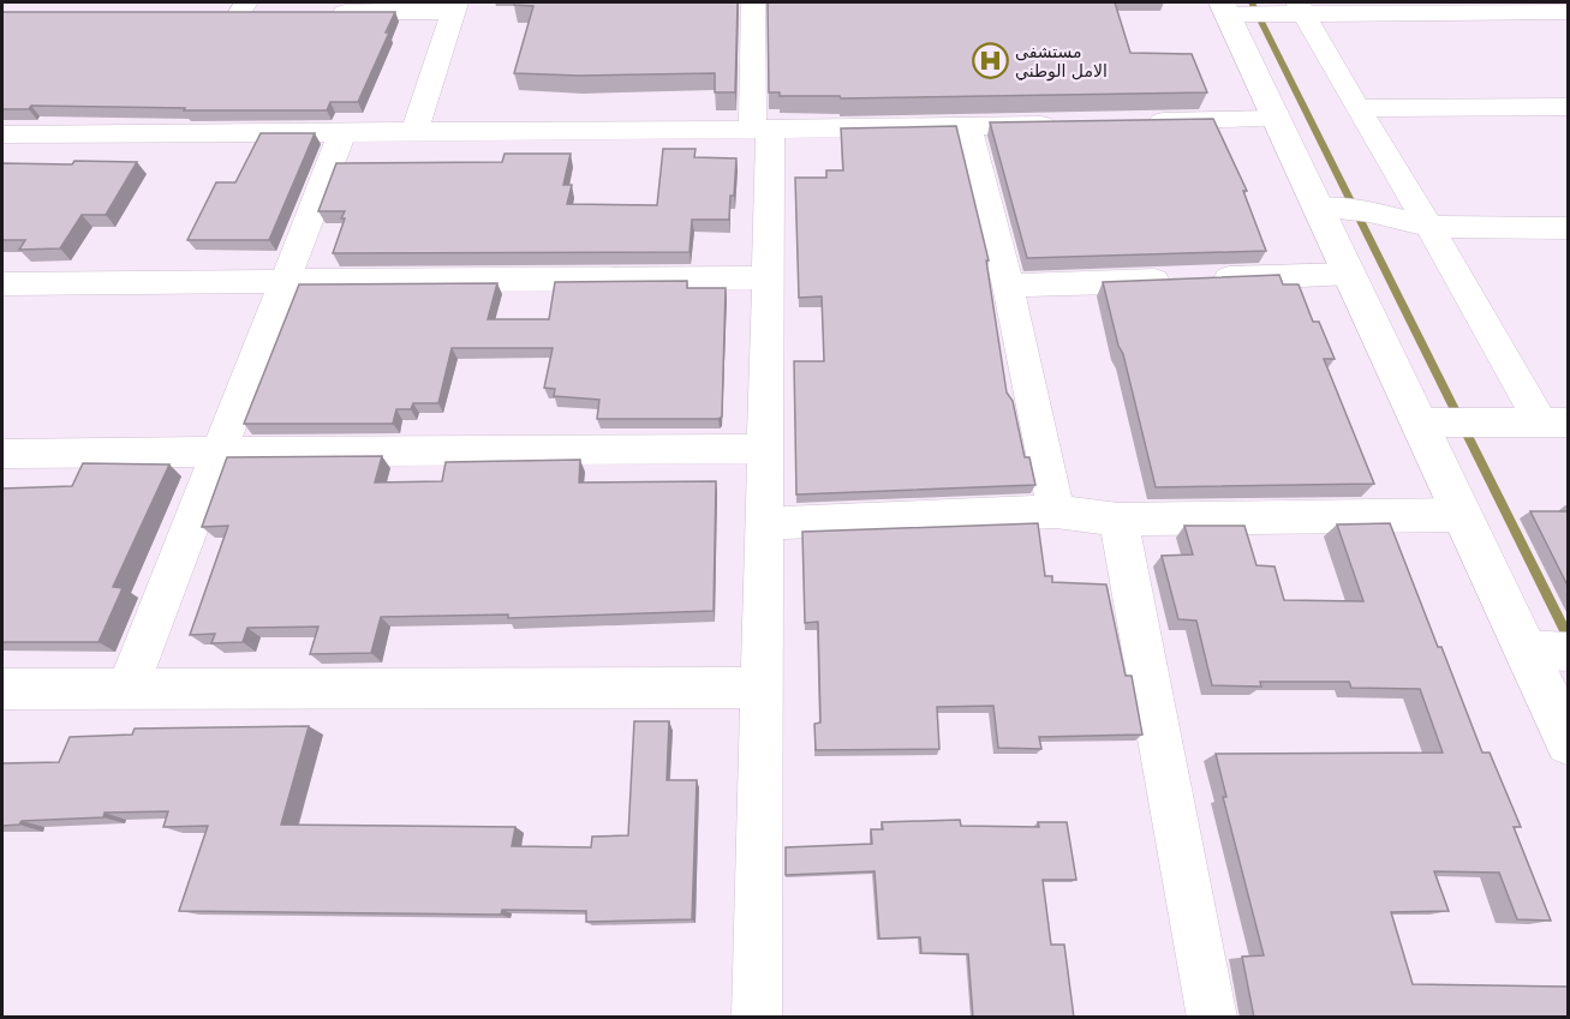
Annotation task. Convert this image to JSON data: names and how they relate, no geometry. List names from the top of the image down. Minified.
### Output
{"places":{"hospital":["مستشفى الامل الوطني"]}}
